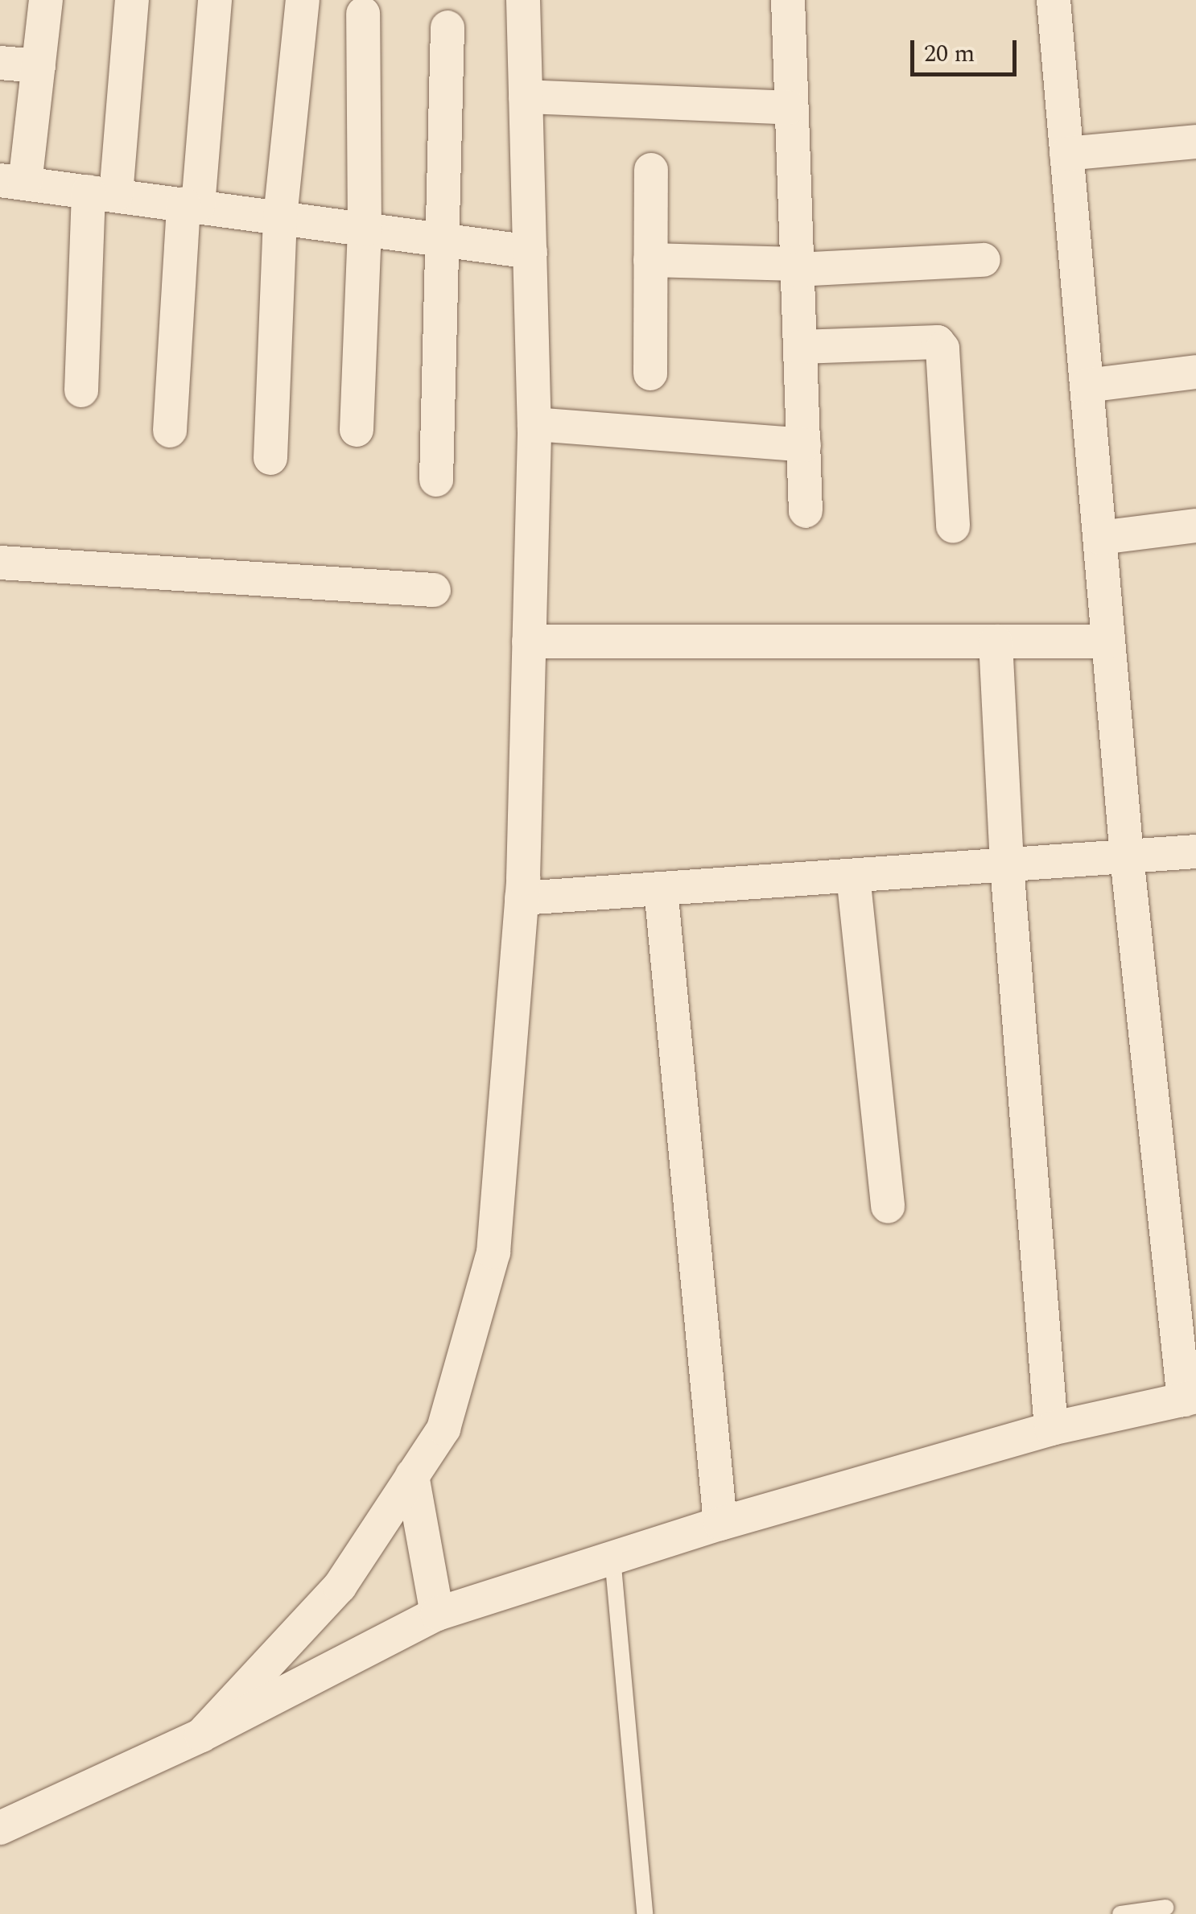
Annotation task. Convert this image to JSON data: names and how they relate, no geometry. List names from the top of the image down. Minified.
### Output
{"scale_bar":"20 m"}
